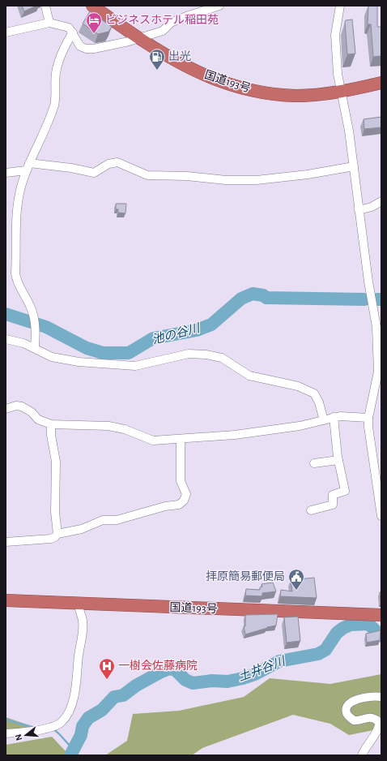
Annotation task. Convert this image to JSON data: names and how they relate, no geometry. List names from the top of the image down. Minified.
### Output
{"streets":{"highway":["国道193号"]},"water":["池の谷川","土井谷川"],"places":{"hotel":["ビジネスホテル稲田苑"],"fuel station":["出光"],"public building":["拝原簡易郵便局"],"hospital":["一樹会佐藤病院"]},"north":"left"}
